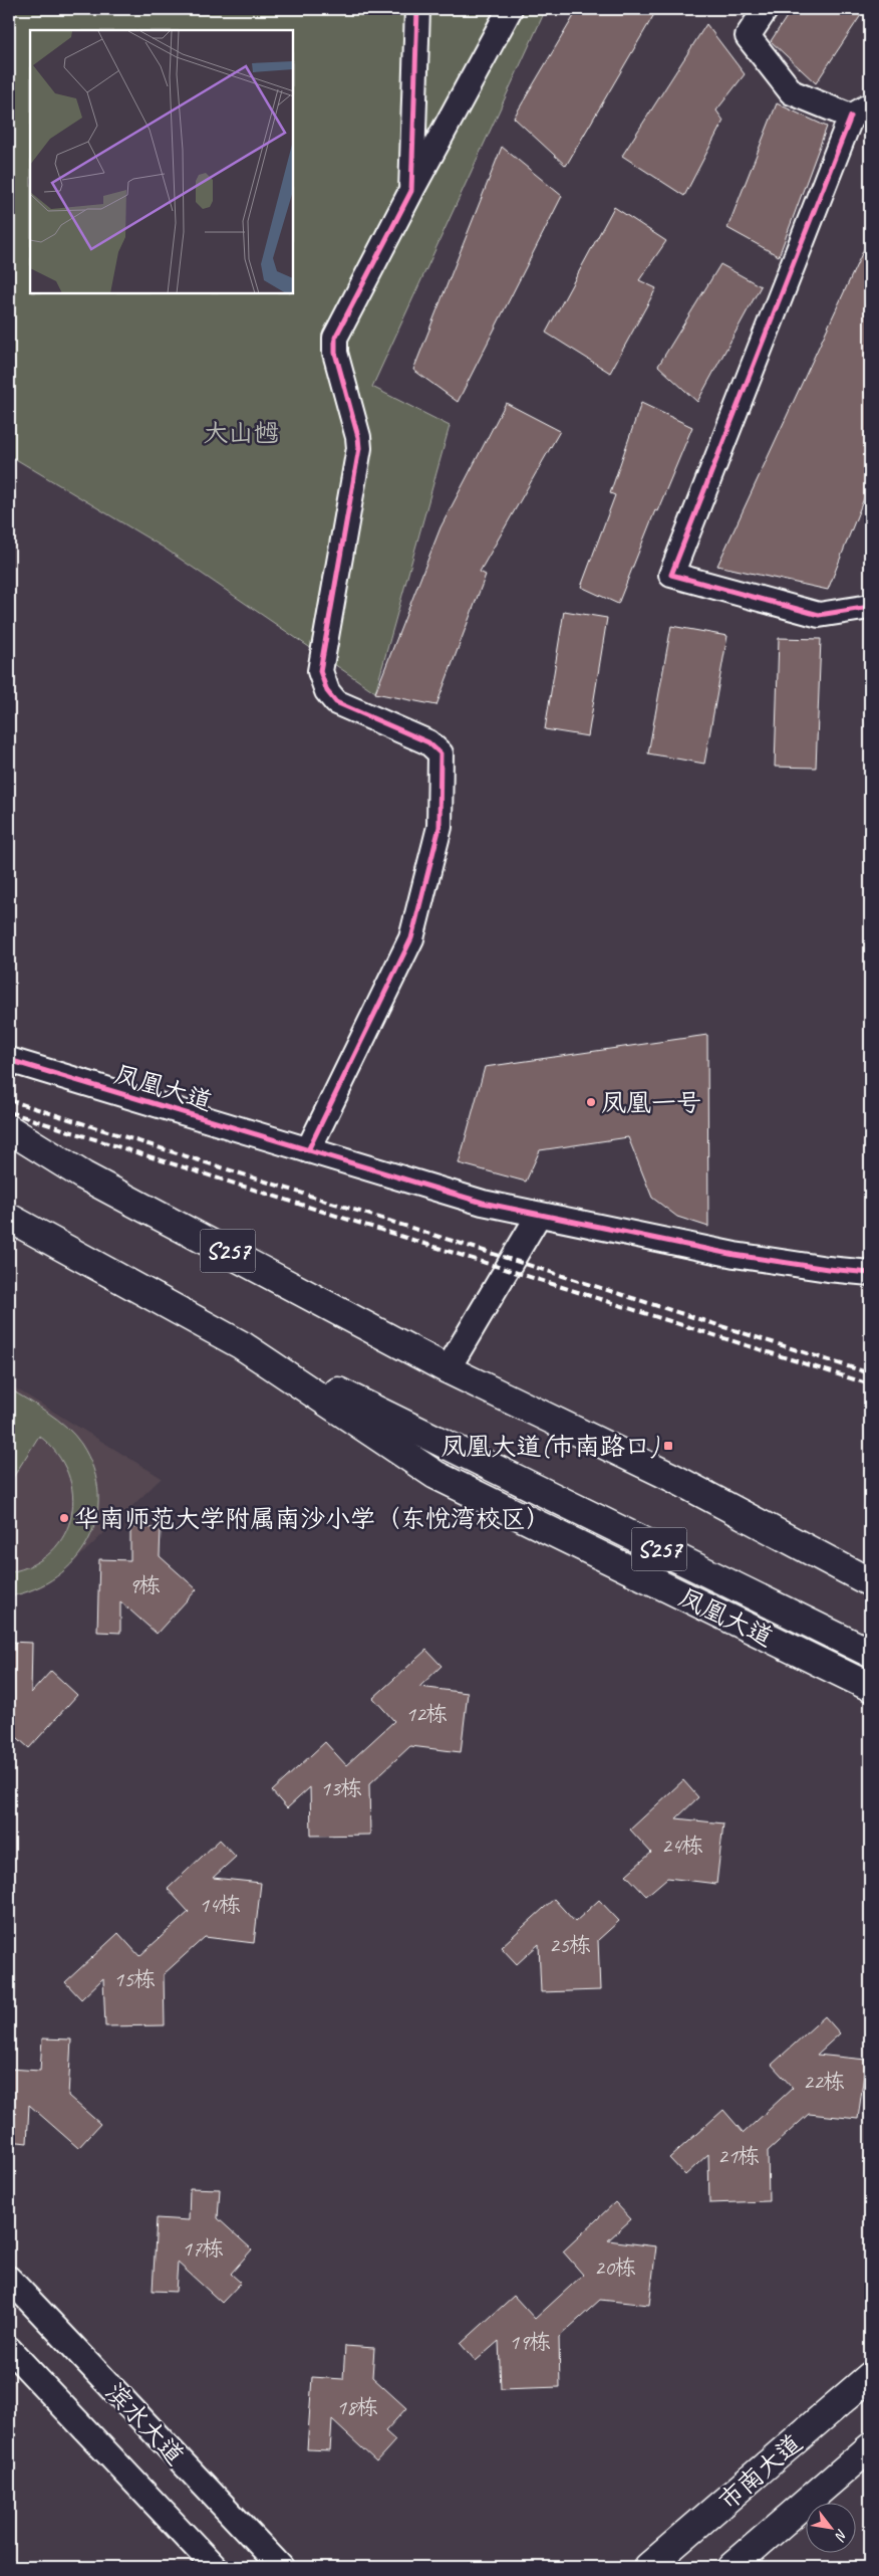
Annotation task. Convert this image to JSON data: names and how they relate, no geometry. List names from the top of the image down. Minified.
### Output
{"streets":{"main road":["凤凰大道","S257","市南大道"],"street":["滨水大道"]},"crossings":[["凤凰大道","S257"]],"parks":["大山乸"],"places":{"other":["凤凰一号","华南师范大学附属南沙小学（东悦湾校区）"],"transit":["凤凰大道(市南路口)"]},"house_numbers":["9栋","12栋","13栋","24栋","14栋","25栋","15栋","22栋","21栋","17栋","20栋","19栋","18栋"],"north":"bottom right"}
